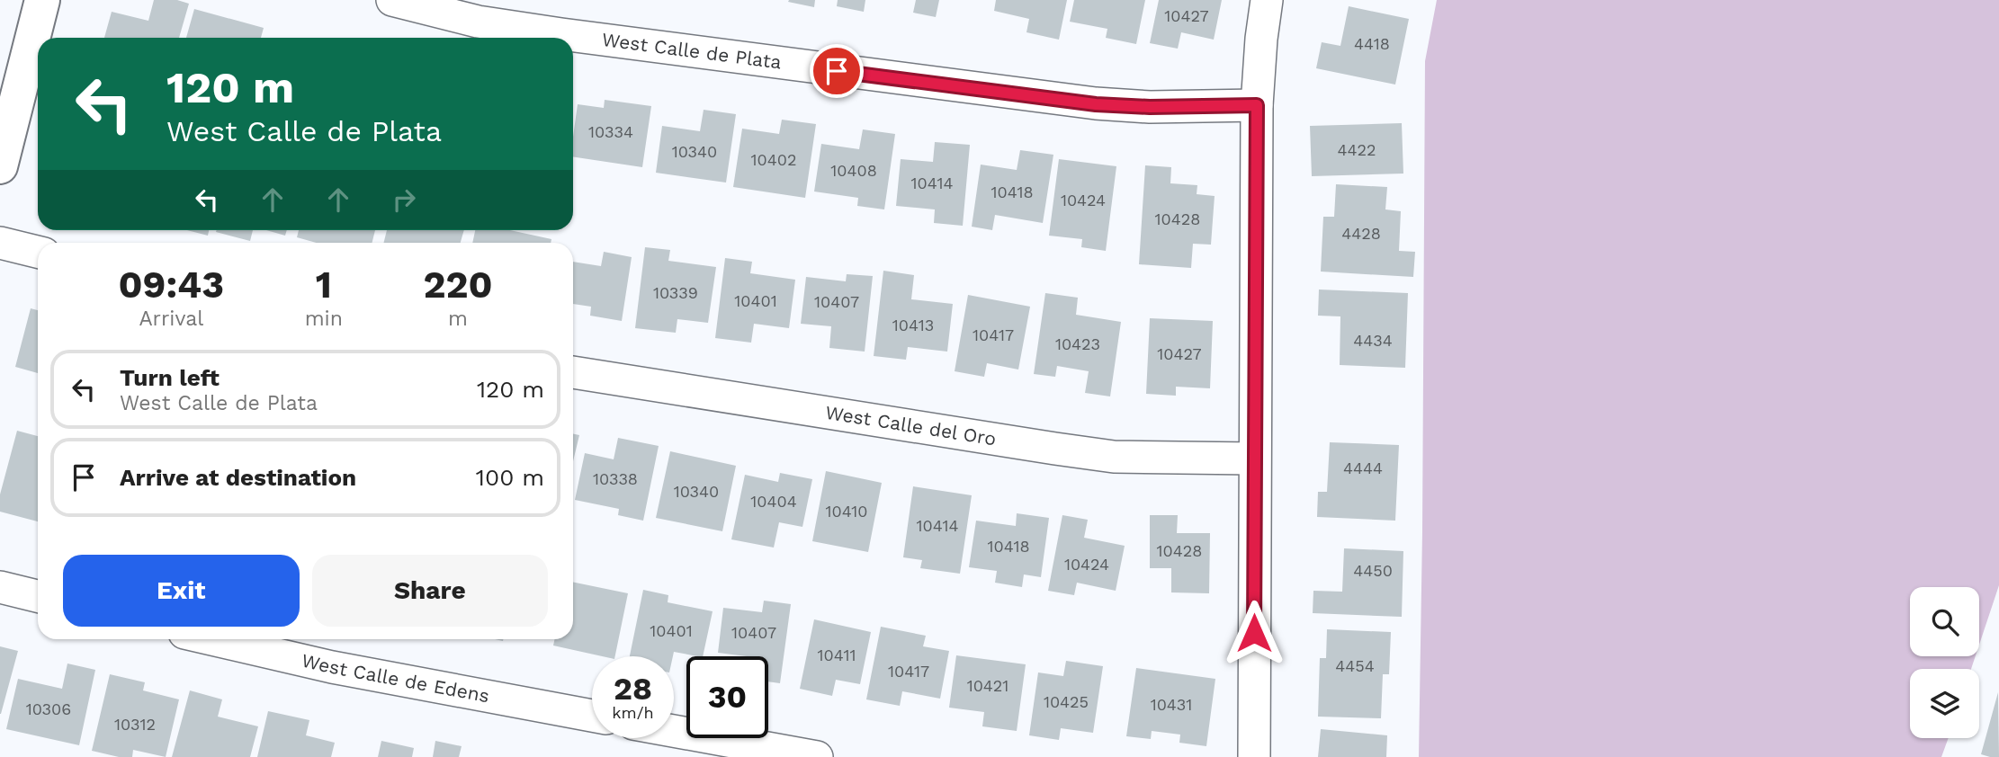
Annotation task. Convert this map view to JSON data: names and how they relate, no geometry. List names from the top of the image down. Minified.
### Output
{"streets":{"street":["West Calle de Plata","West Calle del Oro","West Calle de Edens"]},"house_numbers":["10427","4418","10334","4422","10340","10402","10408","10414","10418","10424","10428","4428","10339","10401","10407","10413","10417","4434","10423","10427","4444","10338","10340","10404","10410","10414","10418","10428","10424","4450","10401","10407","10411","4454","10417","10421","10425","10431","10306","10312"],"page":{"turn":["120 m","West Calle de Plata"],"eta":["09:43","Arrival","1","min","220","m"],"list":[{"name":"Turn left","note":"West Calle de Plata","value":"120 m"},{"name":"Arrive at destination","value":"100 m"}],"buttons":["Exit","Share"],"speed":"28 km/h","limit":"30"}}
